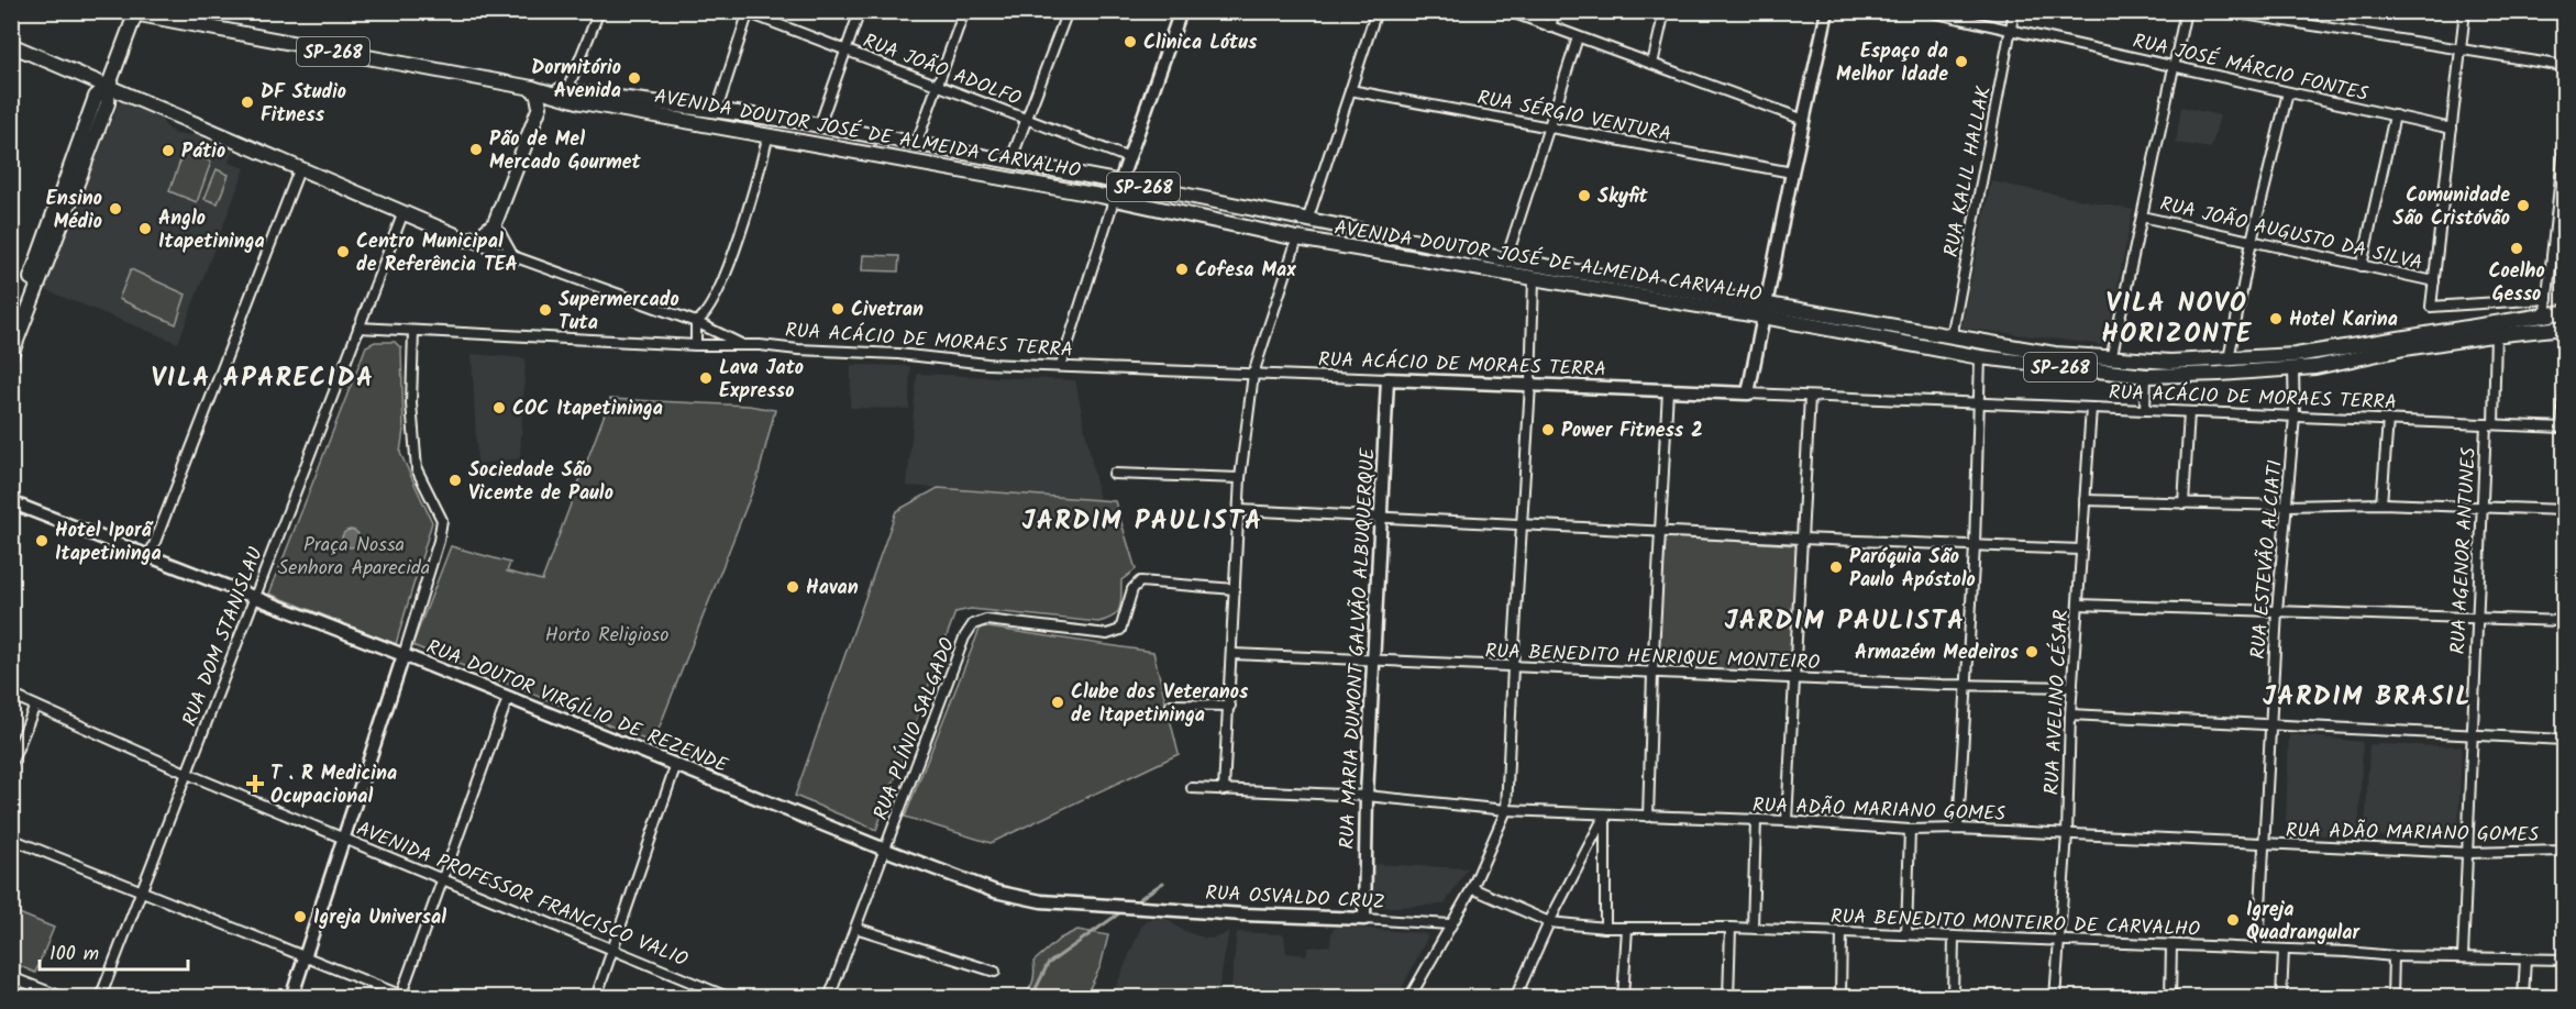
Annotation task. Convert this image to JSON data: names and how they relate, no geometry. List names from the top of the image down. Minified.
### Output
{"streets":{"main road":["SP-268","AVENIDA DOUTOR JOSÉ DE ALMEIDA CARVALHO"],"street":["RUA JOSÉ MÁRCIO FONTES","RUA JOÃO ADOLFO","RUA SÉRGIO VENTURA","RUA KALIL HALLAK","RUA JOÃO AUGUSTO DA SILVA","RUA ACÁCIO DE MORAES TERRA","RUA AGENOR ANTUNES","RUA ESTEVÃO ALCIATI","RUA DOM STANISLAU","RUA MARIA DUMONT GALVÃO ALBUQUERQUE","RUA BENEDITO HENRIQUE MONTEIRO","RUA AVELINO CÉSAR","RUA DOUTOR VIRGÍLIO DE REZENDE","RUA PLÍNIO SALGADO","RUA ADÃO MARIANO GOMES","AVENIDA PROFESSOR FRANCISCO VALIO","RUA OSVALDO CRUZ","RUA BENEDITO MONTEIRO DE CARVALHO"]},"crossings":[["RUA JOSÉ MÁRCIO FONTES","RUA KALIL HALLAK"],["AVENIDA DOUTOR JOSÉ DE ALMEIDA CARVALHO","RUA KALIL HALLAK"],["AVENIDA DOUTOR JOSÉ DE ALMEIDA CARVALHO","RUA AGENOR ANTUNES"],["AVENIDA DOUTOR JOSÉ DE ALMEIDA CARVALHO","RUA ESTEVÃO ALCIATI"],["RUA ACÁCIO DE MORAES TERRA","RUA AGENOR ANTUNES"],["RUA ACÁCIO DE MORAES TERRA","RUA ESTEVÃO ALCIATI"],["RUA ACÁCIO DE MORAES TERRA","RUA DOM STANISLAU"],["RUA ACÁCIO DE MORAES TERRA","RUA MARIA DUMONT GALVÃO ALBUQUERQUE"],["RUA ACÁCIO DE MORAES TERRA","RUA AVELINO CÉSAR"],["RUA AGENOR ANTUNES","RUA ADÃO MARIANO GOMES"],["RUA AGENOR ANTUNES","RUA BENEDITO MONTEIRO DE CARVALHO"],["RUA ESTEVÃO ALCIATI","RUA ADÃO MARIANO GOMES"],["RUA ESTEVÃO ALCIATI","RUA BENEDITO MONTEIRO DE CARVALHO"],["RUA DOM STANISLAU","RUA DOUTOR VIRGÍLIO DE REZENDE"],["RUA DOM STANISLAU","AVENIDA PROFESSOR FRANCISCO VALIO"],["RUA MARIA DUMONT GALVÃO ALBUQUERQUE","RUA BENEDITO HENRIQUE MONTEIRO"],["RUA MARIA DUMONT GALVÃO ALBUQUERQUE","RUA ADÃO MARIANO GOMES"],["RUA MARIA DUMONT GALVÃO ALBUQUERQUE","RUA OSVALDO CRUZ"],["RUA BENEDITO HENRIQUE MONTEIRO","RUA AVELINO CÉSAR"],["RUA AVELINO CÉSAR","RUA ADÃO MARIANO GOMES"],["RUA AVELINO CÉSAR","RUA BENEDITO MONTEIRO DE CARVALHO"],["RUA DOUTOR VIRGÍLIO DE REZENDE","RUA PLÍNIO SALGADO"],["RUA DOUTOR VIRGÍLIO DE REZENDE","RUA OSVALDO CRUZ"]],"districts":["VILA NOVO HORIZONTE","VILA APARECIDA","JARDIM PAULISTA","JARDIM PAULISTA","JARDIM BRASIL"],"parks":["Praça Nossa Senhora Aparecida","Horto Religioso"],"places":{"other":["Clinica Lótus","Espaço da Melhor Idade","Dormitório Avenida","DF Studio Fitness","Pão de Mel Mercado Gourmet","Pátio","Skyfit","Comunidade São Cristóvão","Ensino Médio","Anglo Itapetininga","Coelho Gesso","Centro Municipal de Referência TEA","Cofesa Max","Civetran","Supermercado Tuta","Hotel Karina","Lava Jato Expresso","COC Itapetininga","Power Fitness 2","Sociedade São Vicente de Paulo","Hotel Iporã Itapetininga","Paróquia São Paulo Apóstolo","Havan","Armazém Medeiros","Clube dos Veteranos de Itapetininga","Igreja Universal","Igreja Quadrangular"],"health":["T . R Medicina Ocupacional"]},"scale_bar":"100 m"}
